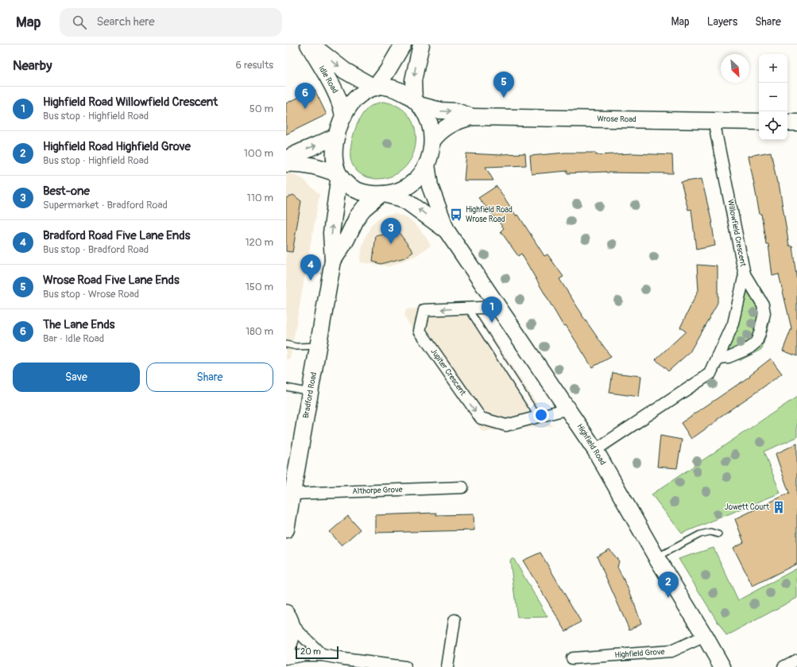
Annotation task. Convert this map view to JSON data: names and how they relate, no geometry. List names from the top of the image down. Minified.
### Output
{"streets":{"street":["Idle Road","Wrose Road","Willowfield Crescent","Jupiter Crescent","Bradford Road","Highfield Road","Althorpe Grove","Highfield Grove"]},"crossings":[["Idle Road","Wrose Road"],["Idle Road","Bradford Road"],["Idle Road","Highfield Road"],["Wrose Road","Willowfield Crescent"],["Wrose Road","Bradford Road"],["Wrose Road","Highfield Road"],["Willowfield Crescent","Highfield Road"],["Jupiter Crescent","Highfield Road"],["Bradford Road","Highfield Road"],["Bradford Road","Althorpe Grove"],["Highfield Road","Highfield Grove"]],"places":{"bus stop":["Highfield Road Wrose Road"],"building":["Jowett Court"]},"scale_bar":"20 m","north":"bottom right","page":{"header":"Map","search":"Search here","nav":["Map","Layers","Share"],"heading":["Nearby","6 results"],"map_buttons":["+","−"],"pins":["5","6","3","4","1","2"],"list":[{"mark":"1","name":"Highfield Road Willowfield Crescent","note":"Bus stop · Highfield Road","value":"50 m"},{"mark":"2","name":"Highfield Road Highfield Grove","note":"Bus stop · Highfield Road","value":"100 m"},{"mark":"3","name":"Best-one","note":"Supermarket · Bradford Road","value":"110 m"},{"mark":"4","name":"Bradford Road Five Lane Ends","note":"Bus stop · Bradford Road","value":"120 m"},{"mark":"5","name":"Wrose Road Five Lane Ends","note":"Bus stop · Wrose Road","value":"150 m"},{"mark":"6","name":"The Lane Ends","note":"Bar · Idle Road","value":"180 m"}],"buttons":["Save","Share"],"scale":"20 m"}}
